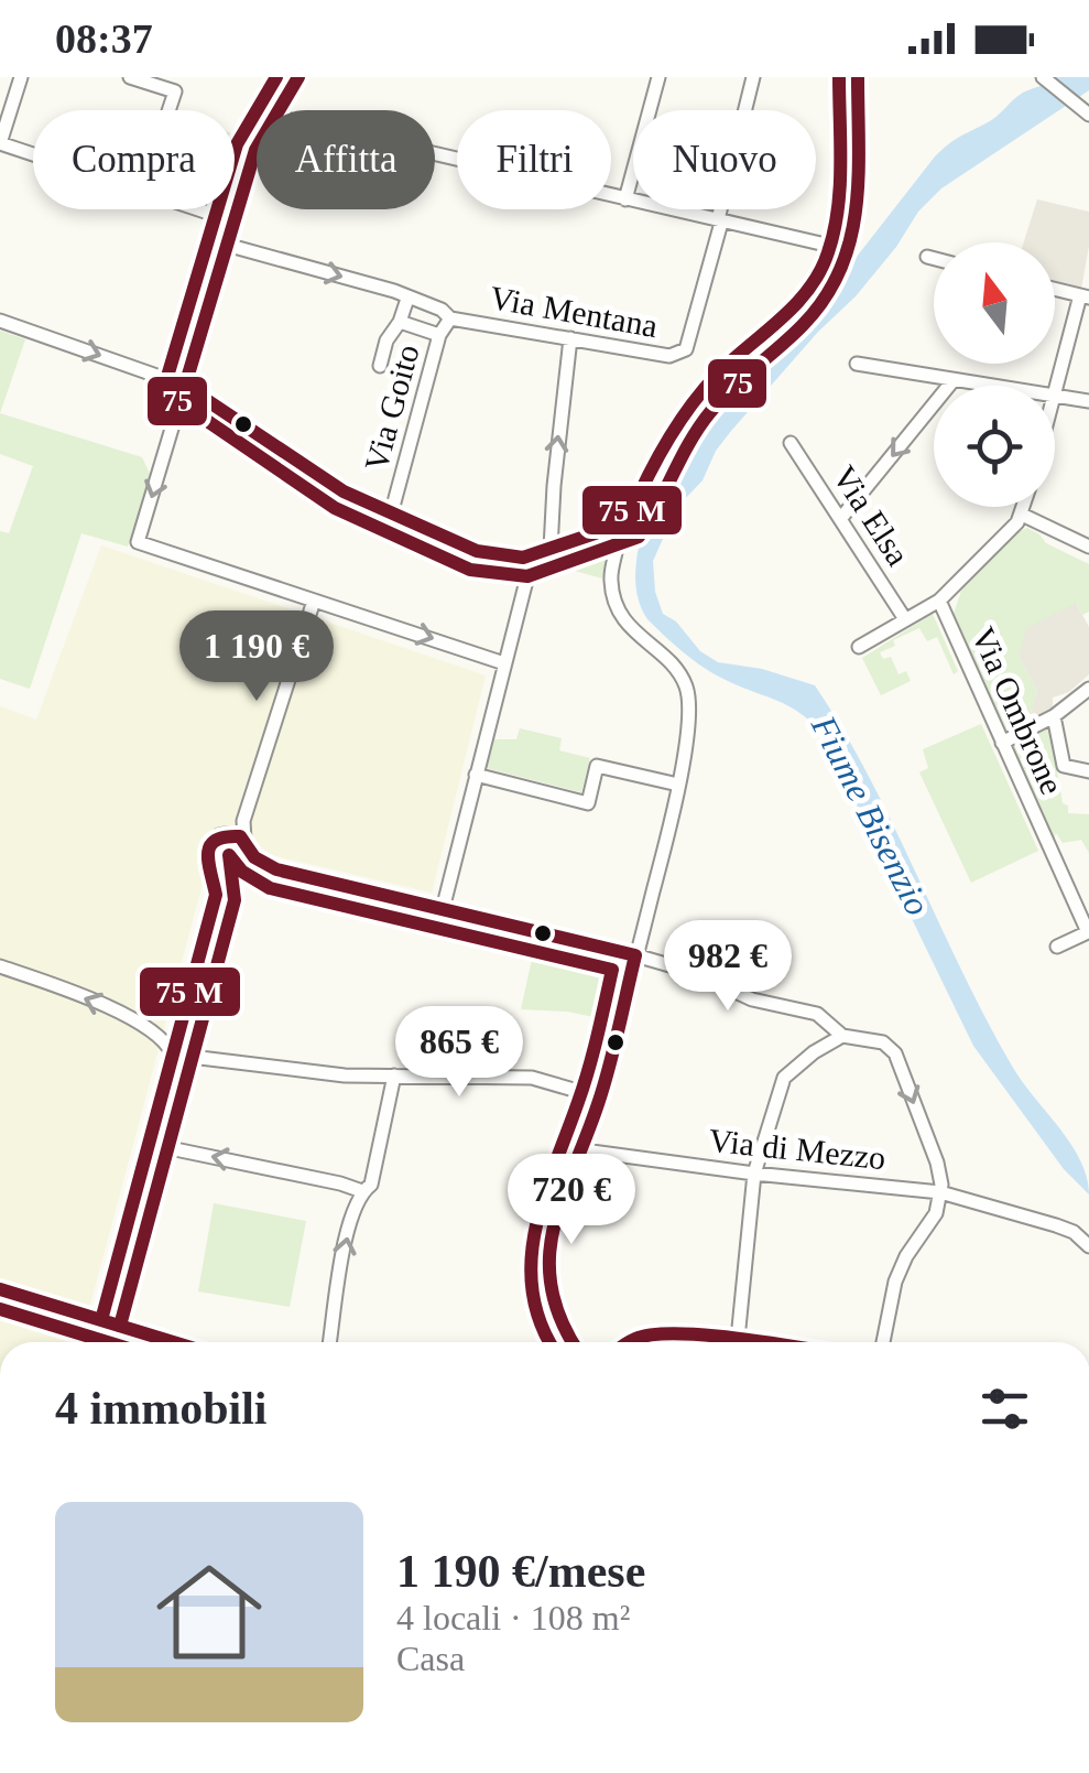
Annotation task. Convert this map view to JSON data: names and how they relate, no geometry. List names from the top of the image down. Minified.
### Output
{"streets":{"street":["Via Mentana","Via Goito","Via Elsa","Via Ombrone","Via di Mezzo"]},"crossings":[["Via Mentana","Via Goito"]],"water":["Fiume Bisenzio"],"lines":["transit line 75"],"north":"top","page":{"status":"08:37","chip":["Compra","Affitta","Filtri","Nuovo"],"price":["1 190 €","982 €","865 €","720 €"],"heading":"4 immobili","list":[{"name":"1 190 €/mese","note":"4 locali · 108 m² · Casa"}]}}
